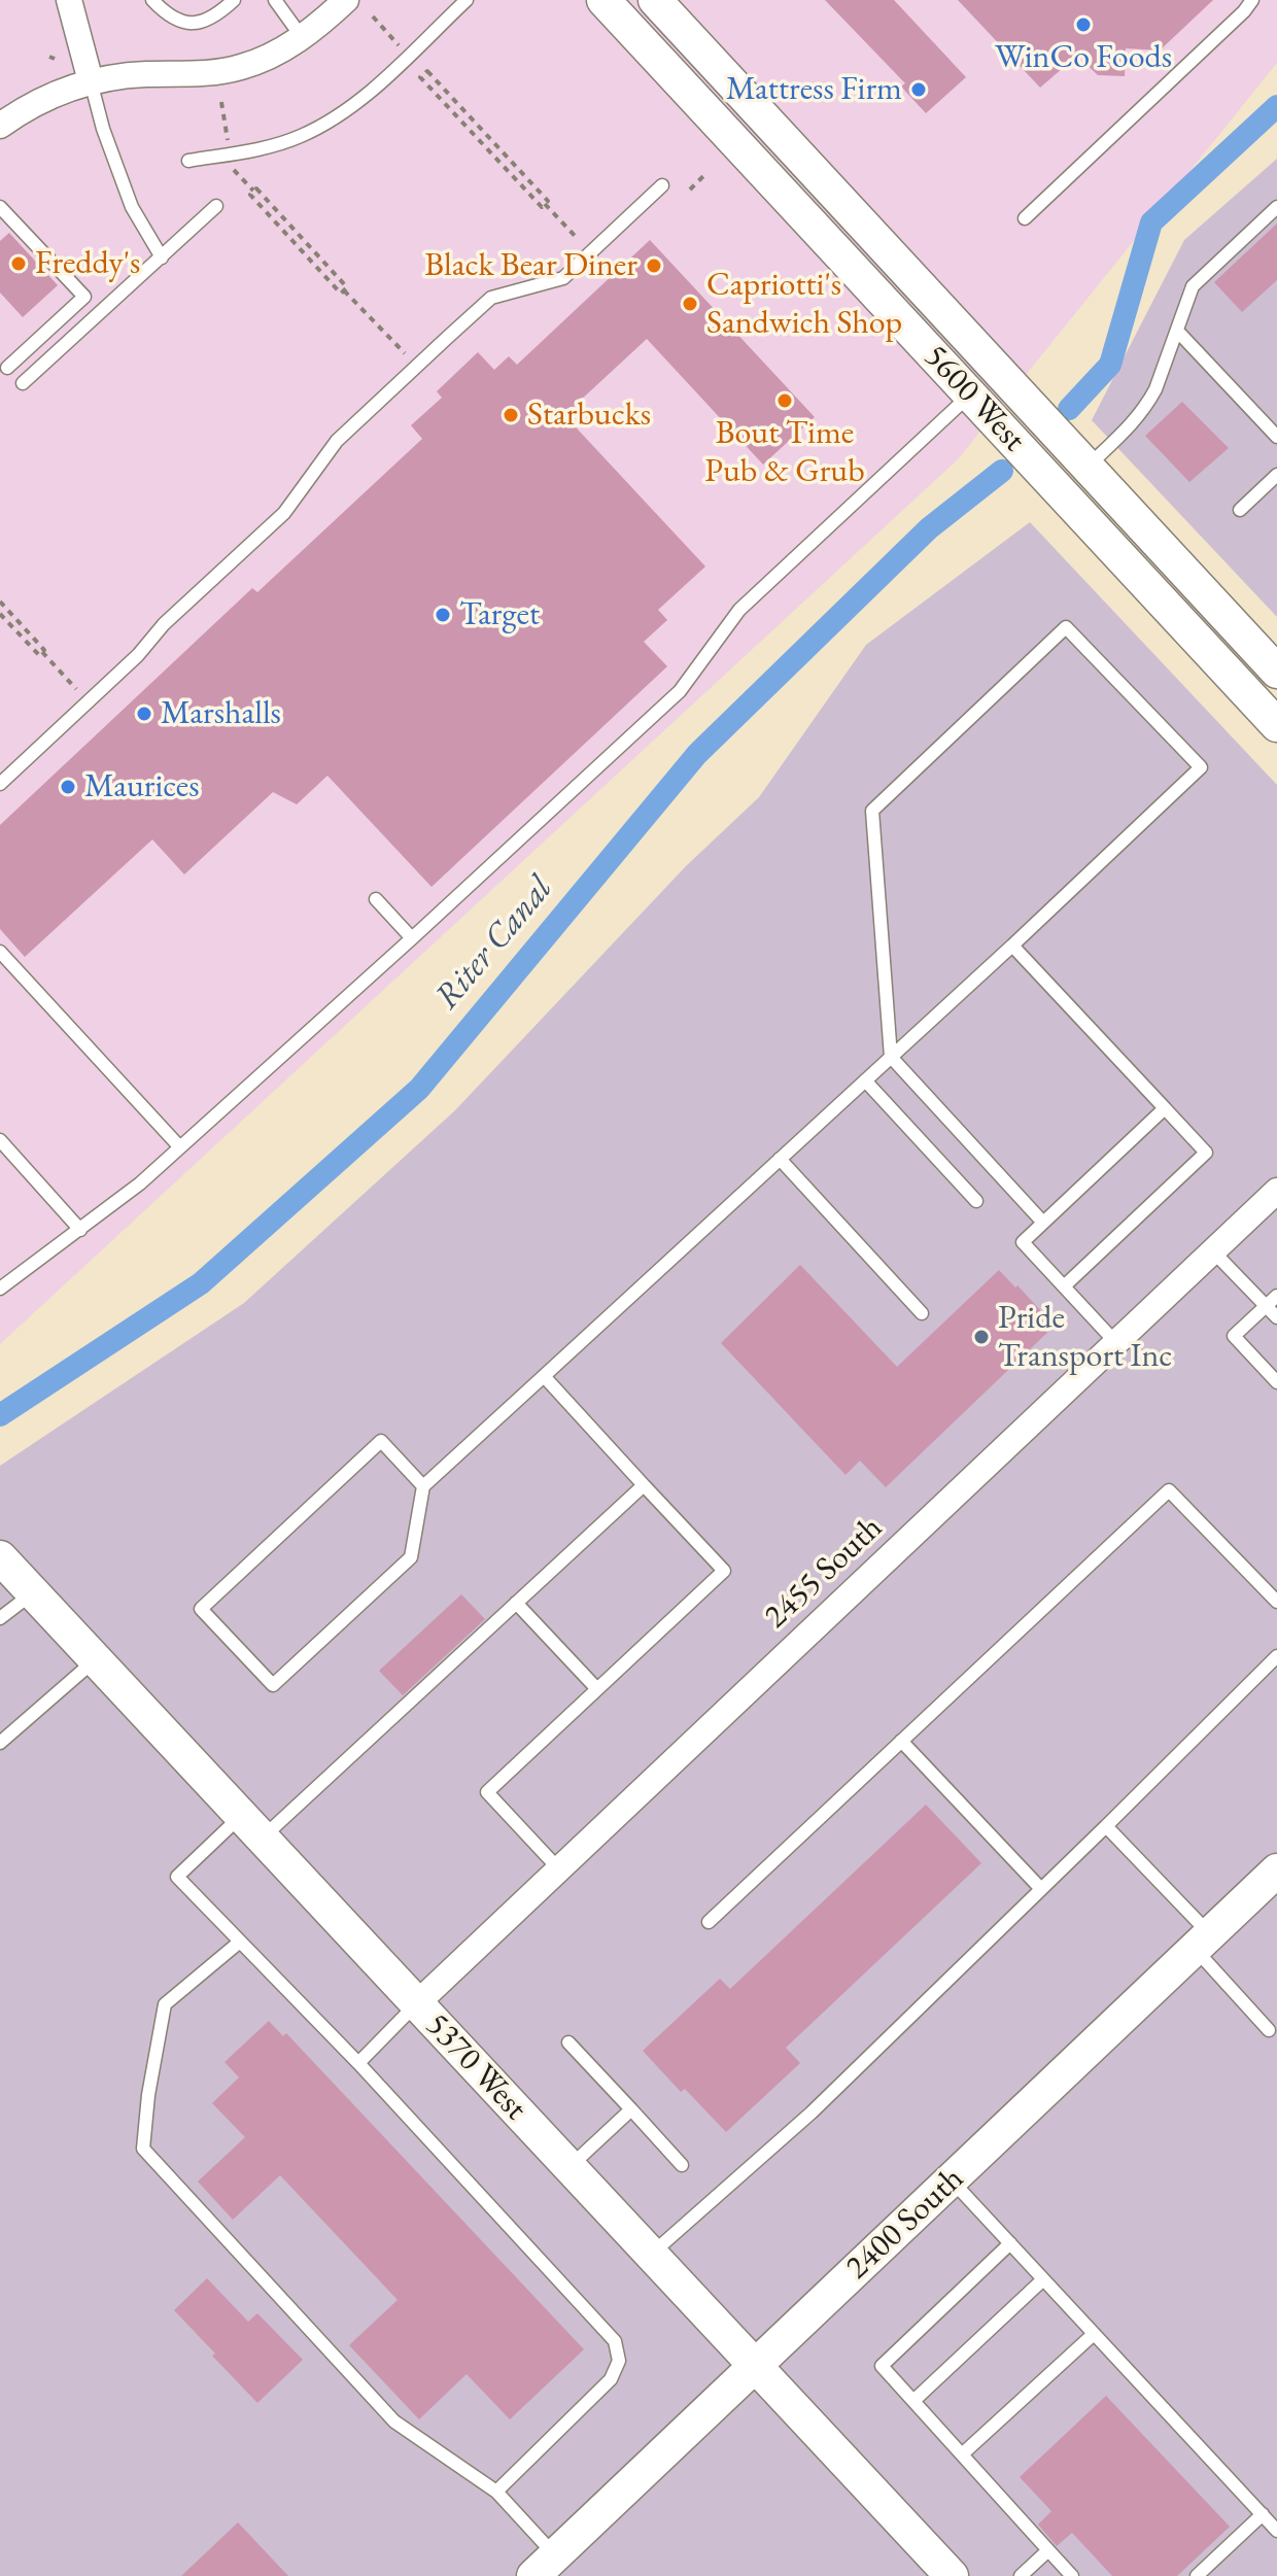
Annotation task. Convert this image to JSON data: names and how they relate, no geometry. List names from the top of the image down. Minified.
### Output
{"streets":{"street":["5600 West","2455 South","5370 West","2400 South"]},"crossings":[["2455 South","5370 West"],["5370 West","2400 South"]],"water":["Riter Canal"],"places":["WinCo Foods","Mattress Firm","Freddy's","Black Bear Diner","Capriotti's Sandwich Shop","Bout Time Pub & Grub","Starbucks","Target","Marshalls","Maurices","Pride Transport Inc"]}
